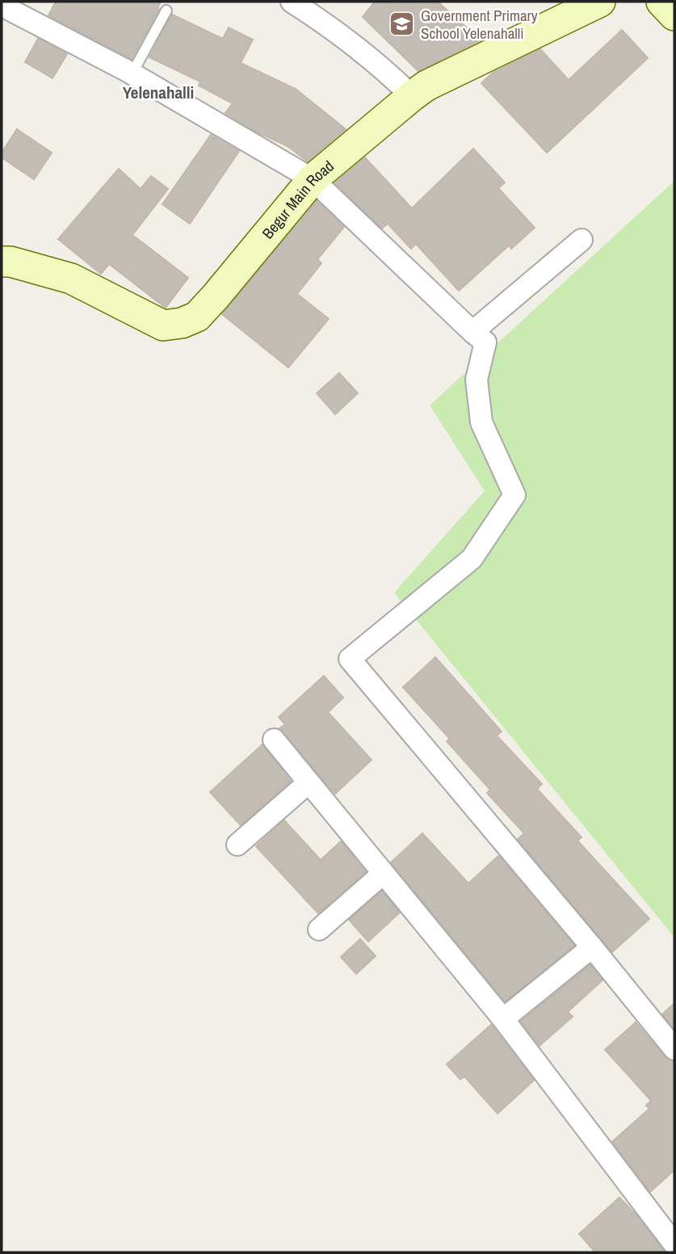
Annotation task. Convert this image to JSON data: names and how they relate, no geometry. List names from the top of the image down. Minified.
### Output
{"streets":{"street":["Begur Main Road"]},"districts":["Yelenahalli"],"places":{"school or university":["Government Primary School Yelenahalli"]}}
